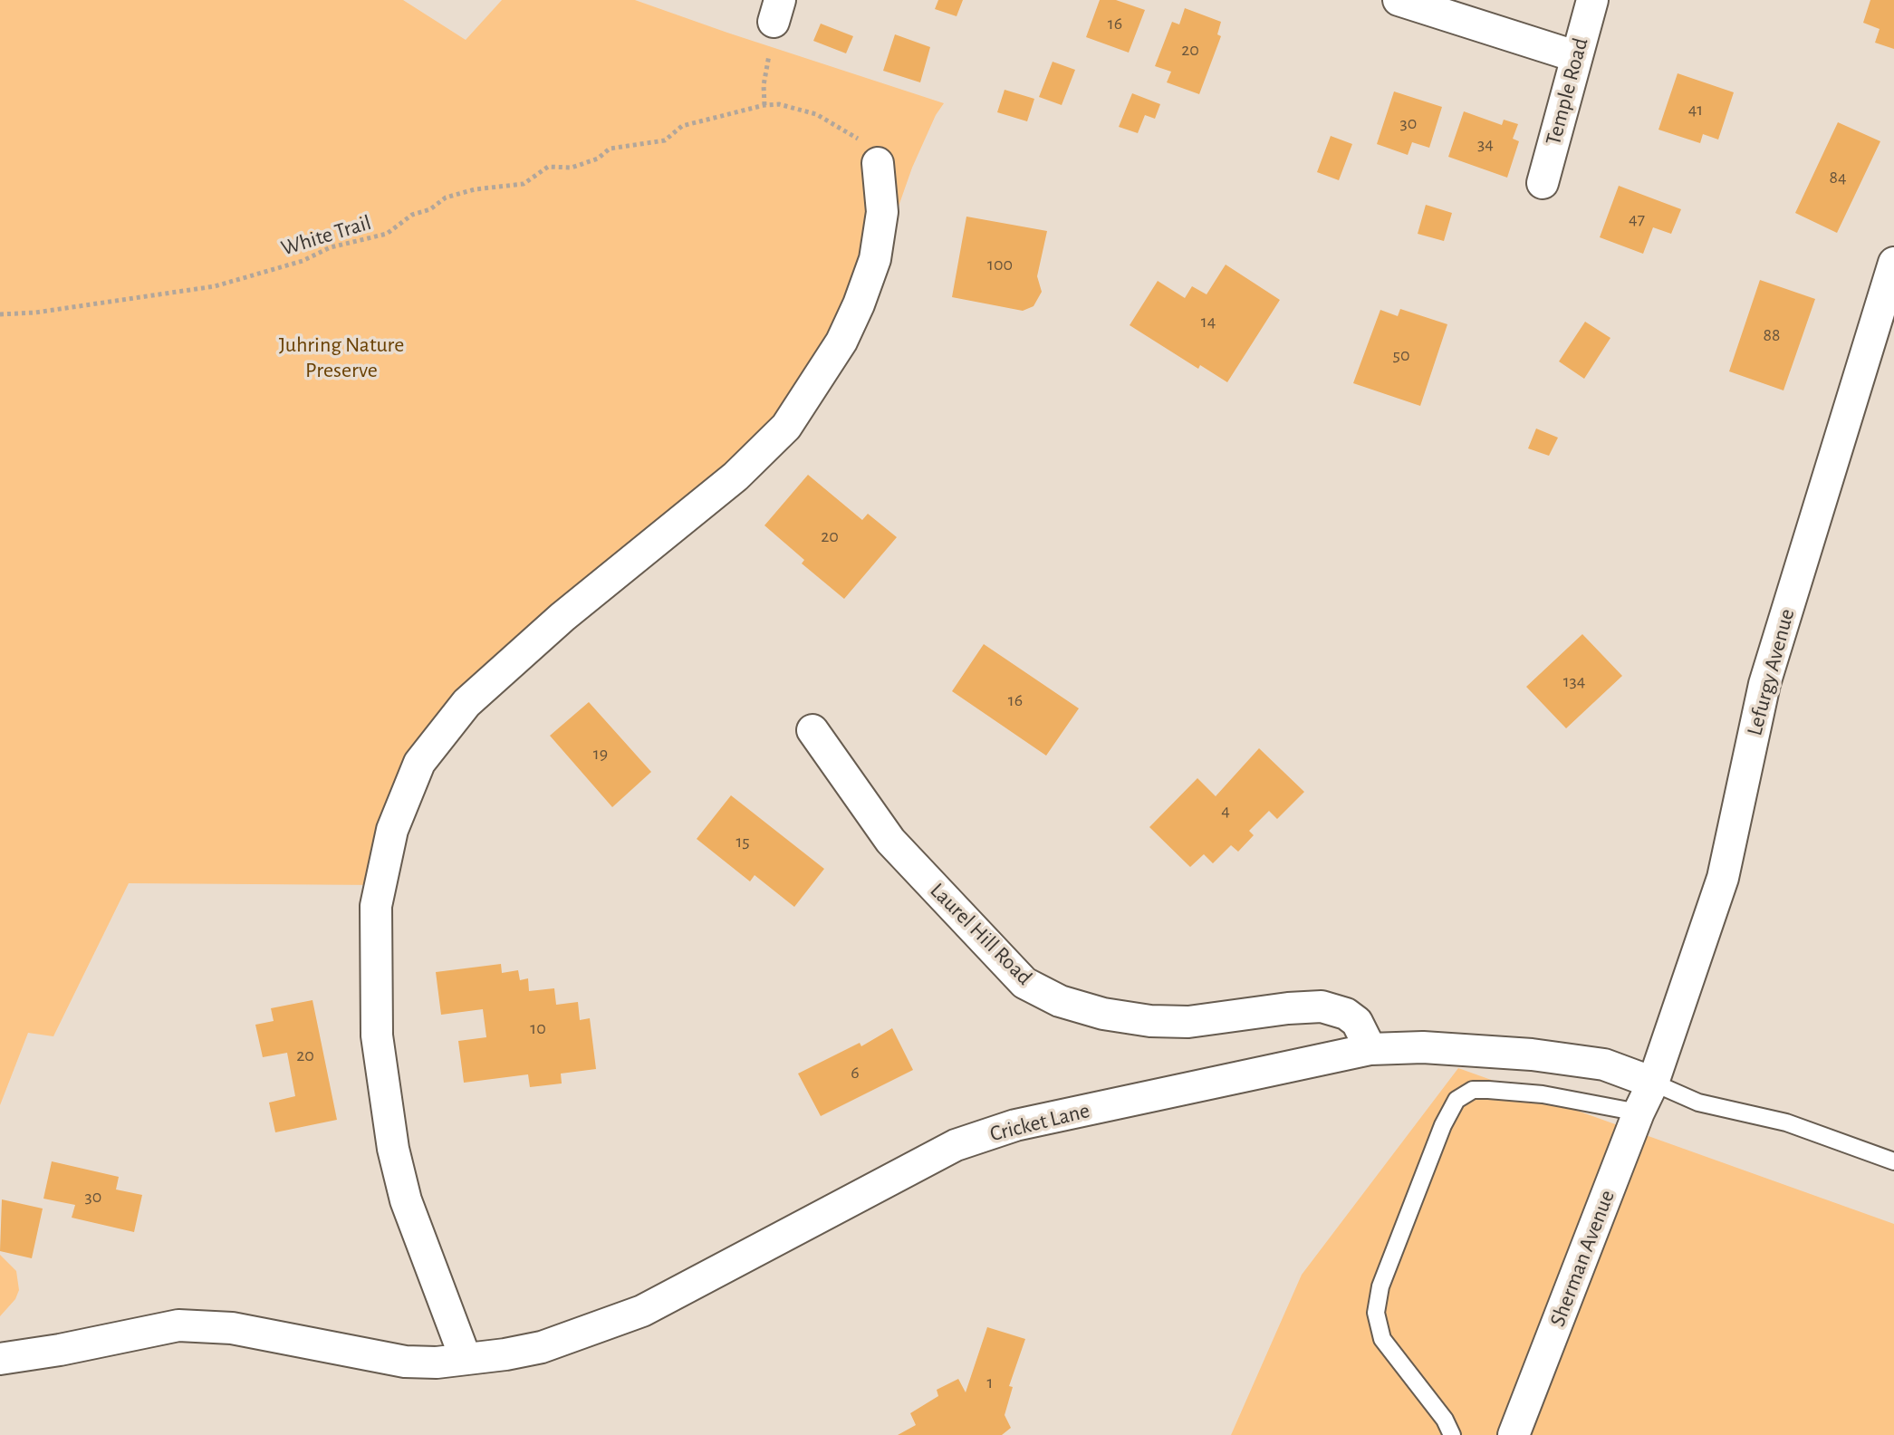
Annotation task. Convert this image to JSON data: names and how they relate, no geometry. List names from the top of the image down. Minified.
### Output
{"streets":{"street":["Temple Road","Lefurgy Avenue","Laurel Hill Road","Cricket Lane","Sherman Avenue"],"path":["White Trail"]},"crossings":[["Lefurgy Avenue","Cricket Lane"],["Lefurgy Avenue","Sherman Avenue"],["Laurel Hill Road","Cricket Lane"],["Cricket Lane","Sherman Avenue"]],"parks":["Juhring Nature Preserve"],"house_numbers":["16","20","41","30","34","84","47","100","14","88","50","20","134","16","19","4","15","10","20","6","30","1"]}
